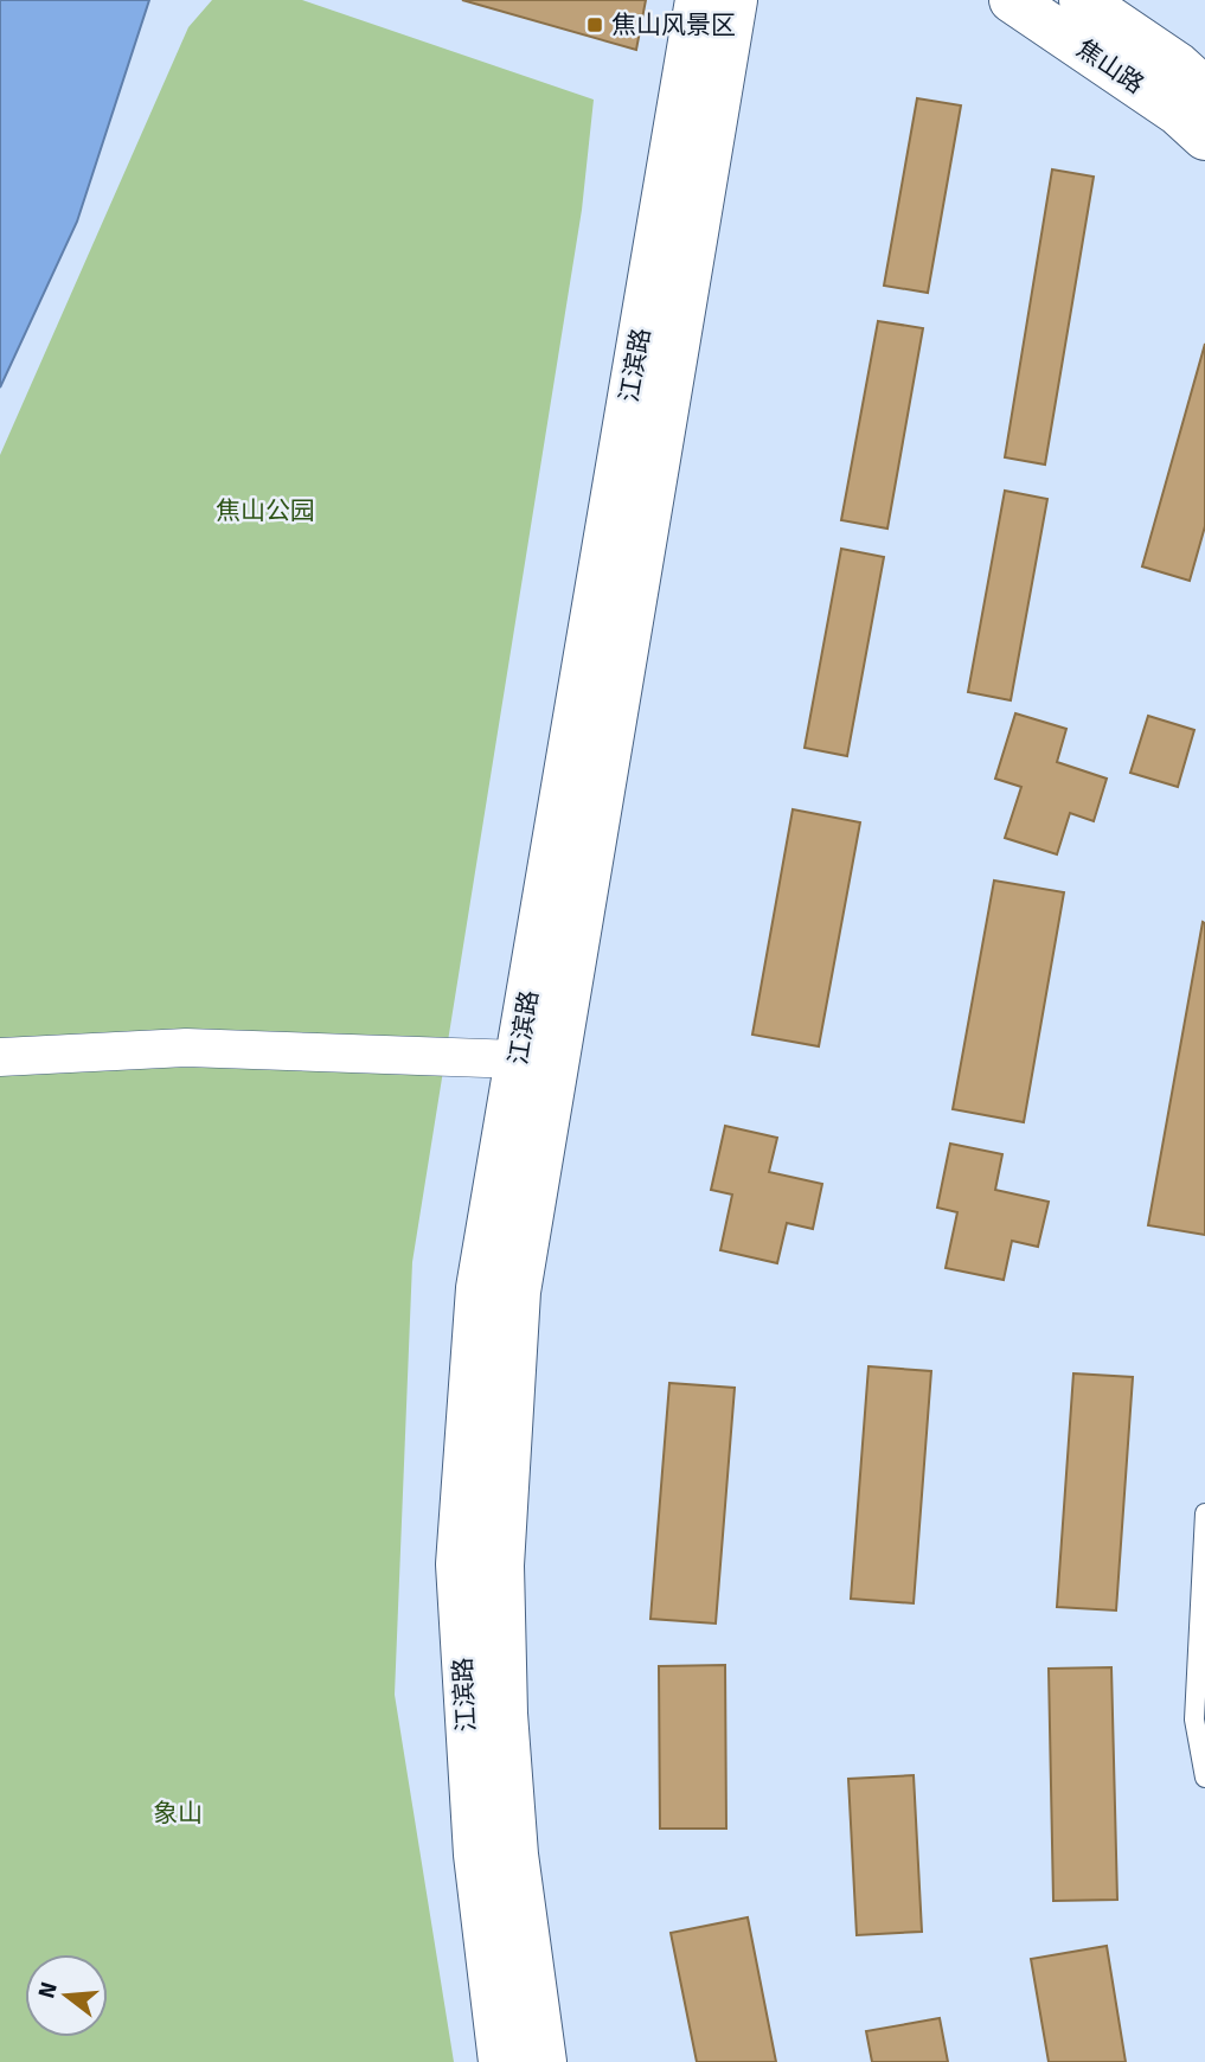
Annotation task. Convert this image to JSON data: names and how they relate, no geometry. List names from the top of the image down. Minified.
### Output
{"streets":{"main road":["焦山路","江滨路"]},"parks":["焦山公园","象山"],"places":{"transit":["焦山风景区"]},"north":"left"}
